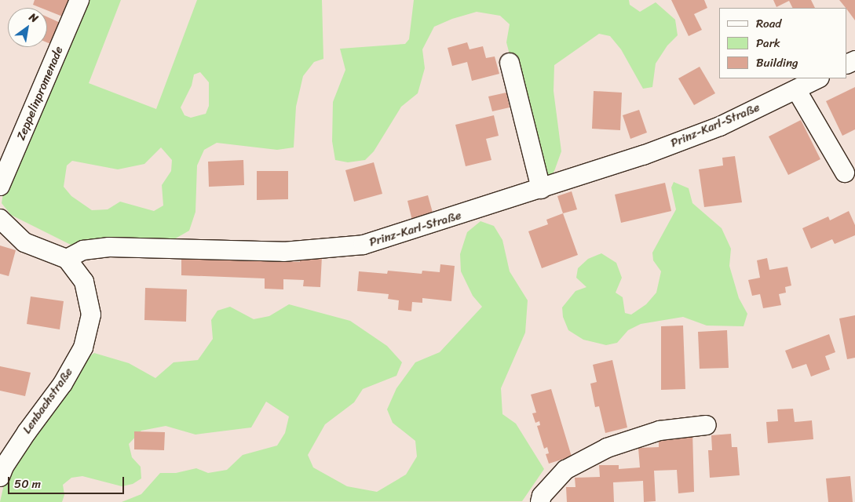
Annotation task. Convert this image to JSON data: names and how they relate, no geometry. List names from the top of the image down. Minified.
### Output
{"streets":{"street":["Zeppelinpromenade","Prinz-Karl-Straße","Lenbachstraße"]},"crossings":[["Prinz-Karl-Straße","Lenbachstraße"]],"legend":["Road","Park","Building"],"scale_bar":"50 m","north":"top right"}
